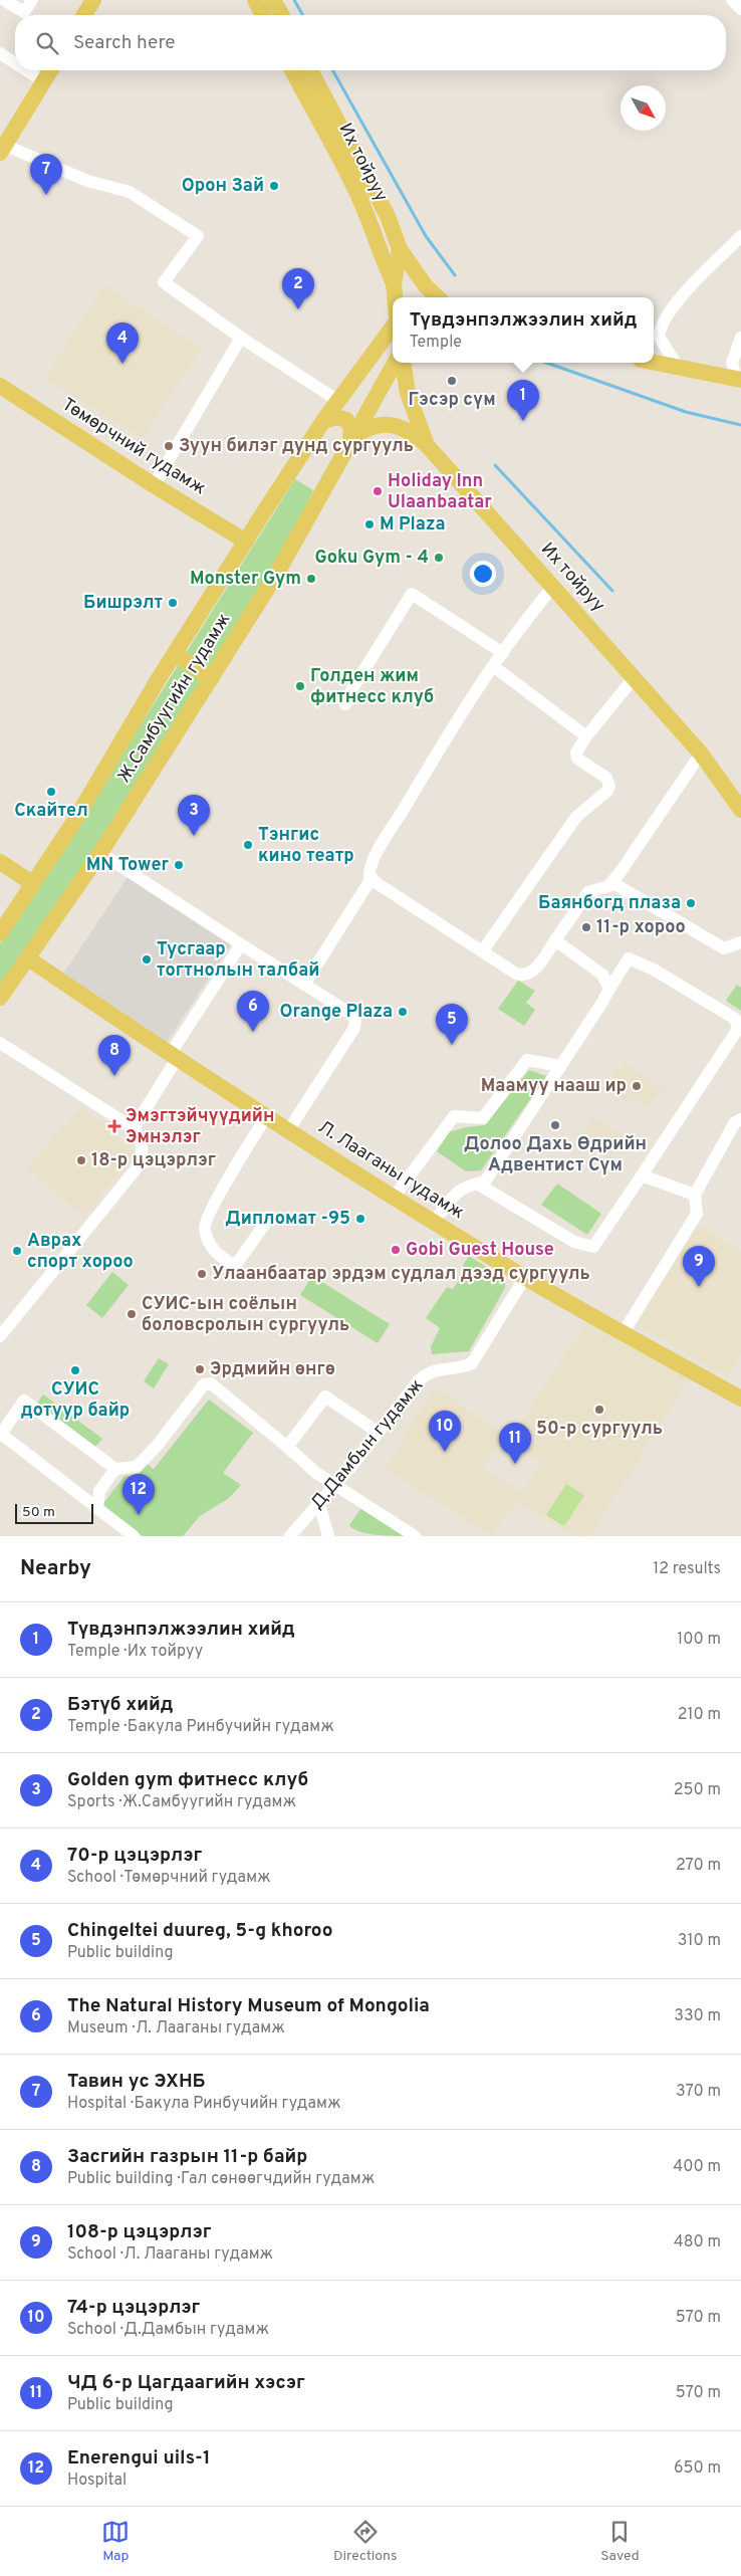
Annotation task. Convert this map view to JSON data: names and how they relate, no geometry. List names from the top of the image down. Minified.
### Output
{"streets":{"main road":["Их тойруу","Төмөрчний гудамж","Ж.Самбуугийн гудамж","Л. Лааганы гудамж"],"street":["Д.Дамбын гудамж"]},"crossings":[["Төмөрчний гудамж","Ж.Самбуугийн гудамж"],["Ж.Самбуугийн гудамж","Л. Лааганы гудамж"],["Л. Лааганы гудамж","Д.Дамбын гудамж"]],"places":{"other":["Орон Зай","Гэсэр сүм","Зуун билэг дунд сургууль","Holiday Inn Ulaanbaatar","M Plaza","Goku Gym - 4","Monster Gym","Бишрэлт","Голден жим фитнесс клуб","Скайтел","Тэнгис кино театр","MN Tower","Баянбогд плаза","11-р хороо","Тусгаар тогтнолын талбай","Orange Plaza","Маамуу нааш ир","Долоо Дахь Өдрийн Адвентист Сүм","18-р цэцэрлэг","Дипломат -95","Gobi Guest House","Аврах спорт хороо","Улаанбаатар эрдэм судлал дээд сургууль","СУИС-ын соёлын боловсролын сургууль","Эрдмийн өнгө","СУИС дотуур байр","50-р сургууль"],"health":["Эмэгтэйчүүдийн Эмнэлэг"]},"scale_bar":"50 m","north":"bottom right","page":{"search":"Search here","pins":["7","2","4","1","3","6","5","8","9","10","11","12"],"popup":["Түвдэнпэлжээлин хийд","Temple"],"scale":"50 m","heading":["Nearby","12 results"],"list":[{"mark":"1","name":"Түвдэнпэлжээлин хийд","note":"Temple · Их тойруу","value":"100 m"},{"mark":"2","name":"Бэтүб хийд","note":"Temple · Бакула Ринбучийн гудамж","value":"210 m"},{"mark":"3","name":"Golden gym фитнесс клуб","note":"Sports · Ж.Самбуугийн гудамж","value":"250 m"},{"mark":"4","name":"70-р цэцэрлэг","note":"School · Төмөрчний гудамж","value":"270 m"},{"mark":"5","name":"Chingeltei duureg, 5-g khoroo","note":"Public building","value":"310 m"},{"mark":"6","name":"The Natural History Museum of Mongolia","note":"Museum · Л. Лааганы гудамж","value":"330 m"},{"mark":"7","name":"Тавин ус ЭХНБ","note":"Hospital · Бакула Ринбучийн гудамж","value":"370 m"},{"mark":"8","name":"Засгийн газрын 11-р байр","note":"Public building · Гал сөнөөгчдийн гудамж","value":"400 m"},{"mark":"9","name":"108-р цэцэрлэг","note":"School · Л. Лааганы гудамж","value":"480 m"},{"mark":"10","name":"74-р цэцэрлэг","note":"School · Д.Дамбын гудамж","value":"570 m"},{"mark":"11","name":"ЧД 6-р Цагдаагийн хэсэг","note":"Public building","value":"570 m"},{"mark":"12","name":"Enerengui uils-1","note":"Hospital","value":"650 m"}],"nav":["Map","Directions","Saved"]}}
